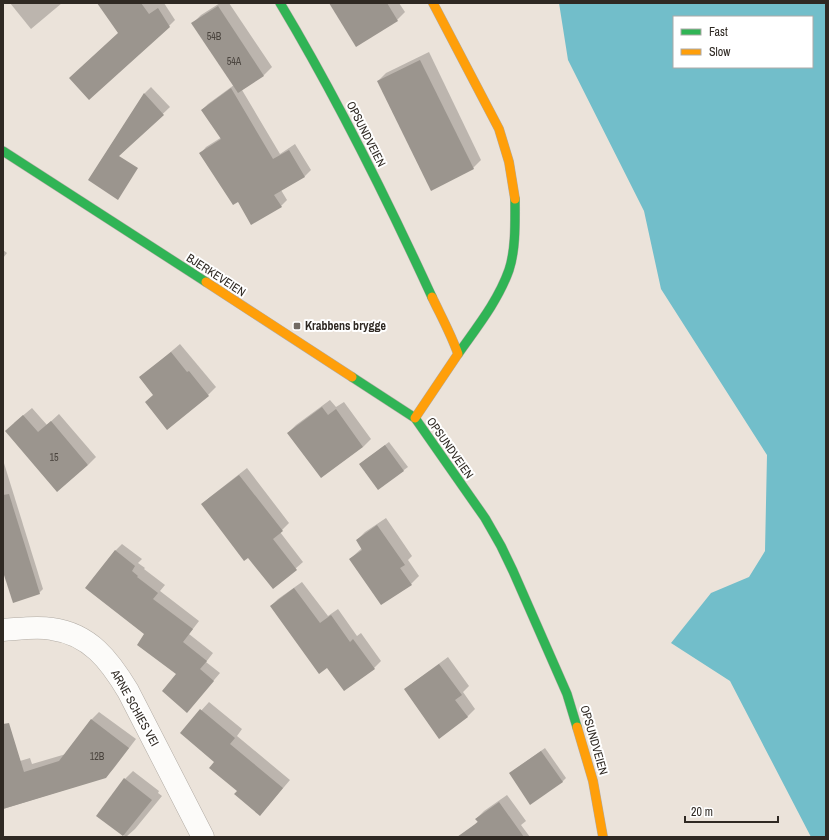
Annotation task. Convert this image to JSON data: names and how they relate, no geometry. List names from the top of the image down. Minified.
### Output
{"streets":{"street":["OPSUNDVEIEN","BJERKEVEIEN","ARNE SCHIES VEI"]},"crossings":[["OPSUNDVEIEN","BJERKEVEIEN"]],"places":{"transit":["Krabbens brygge"]},"house_numbers":["54B","54A","15","12B"],"legend":["Fast","Slow"],"scale_bar":"20 m"}
